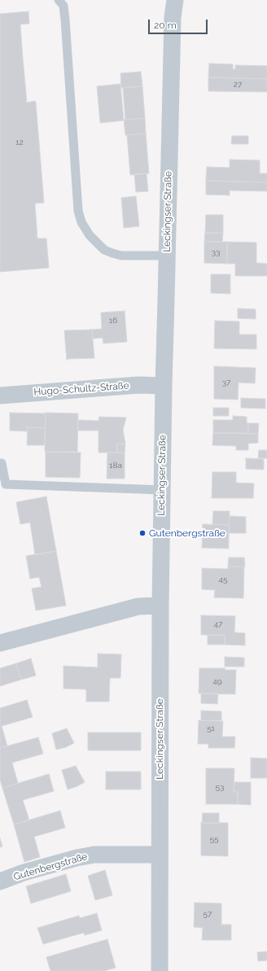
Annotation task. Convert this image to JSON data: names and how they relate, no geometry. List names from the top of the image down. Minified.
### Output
{"streets":{"street":["Leckingser Straße","Hugo-Schultz-Straße","Gutenbergstraße"]},"crossings":[["Leckingser Straße","Hugo-Schultz-Straße"],["Leckingser Straße","Gutenbergstraße"]],"places":["Gutenbergstraße"],"house_numbers":["27","12","33","16","37","18a","45","47","49","51","53","55","57"],"scale_bar":"20 m"}
